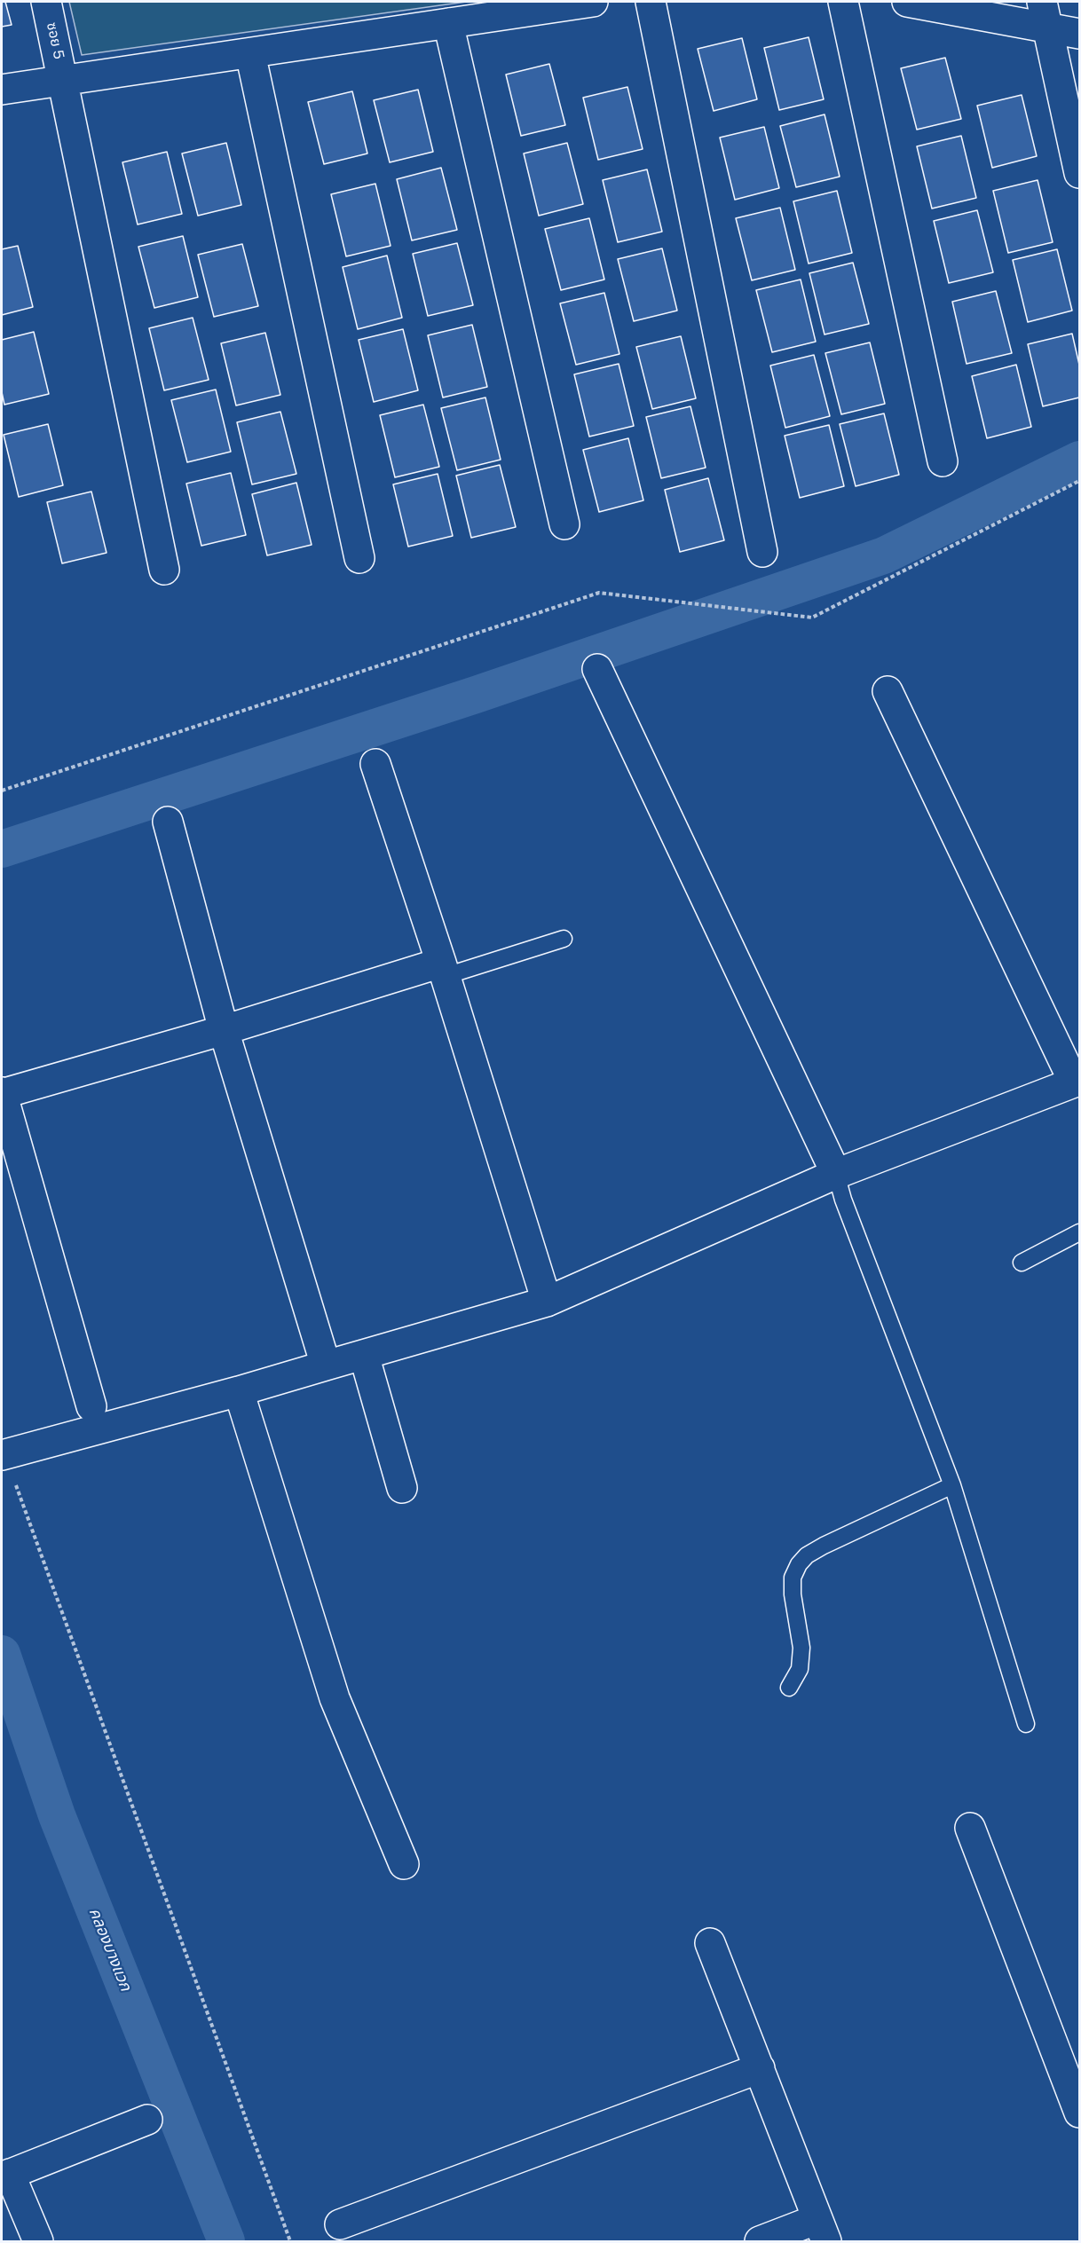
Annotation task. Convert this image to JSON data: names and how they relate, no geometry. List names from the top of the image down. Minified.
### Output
{"streets":{"street":["ซอย 5"]},"water":["คลองบางแวก"]}
